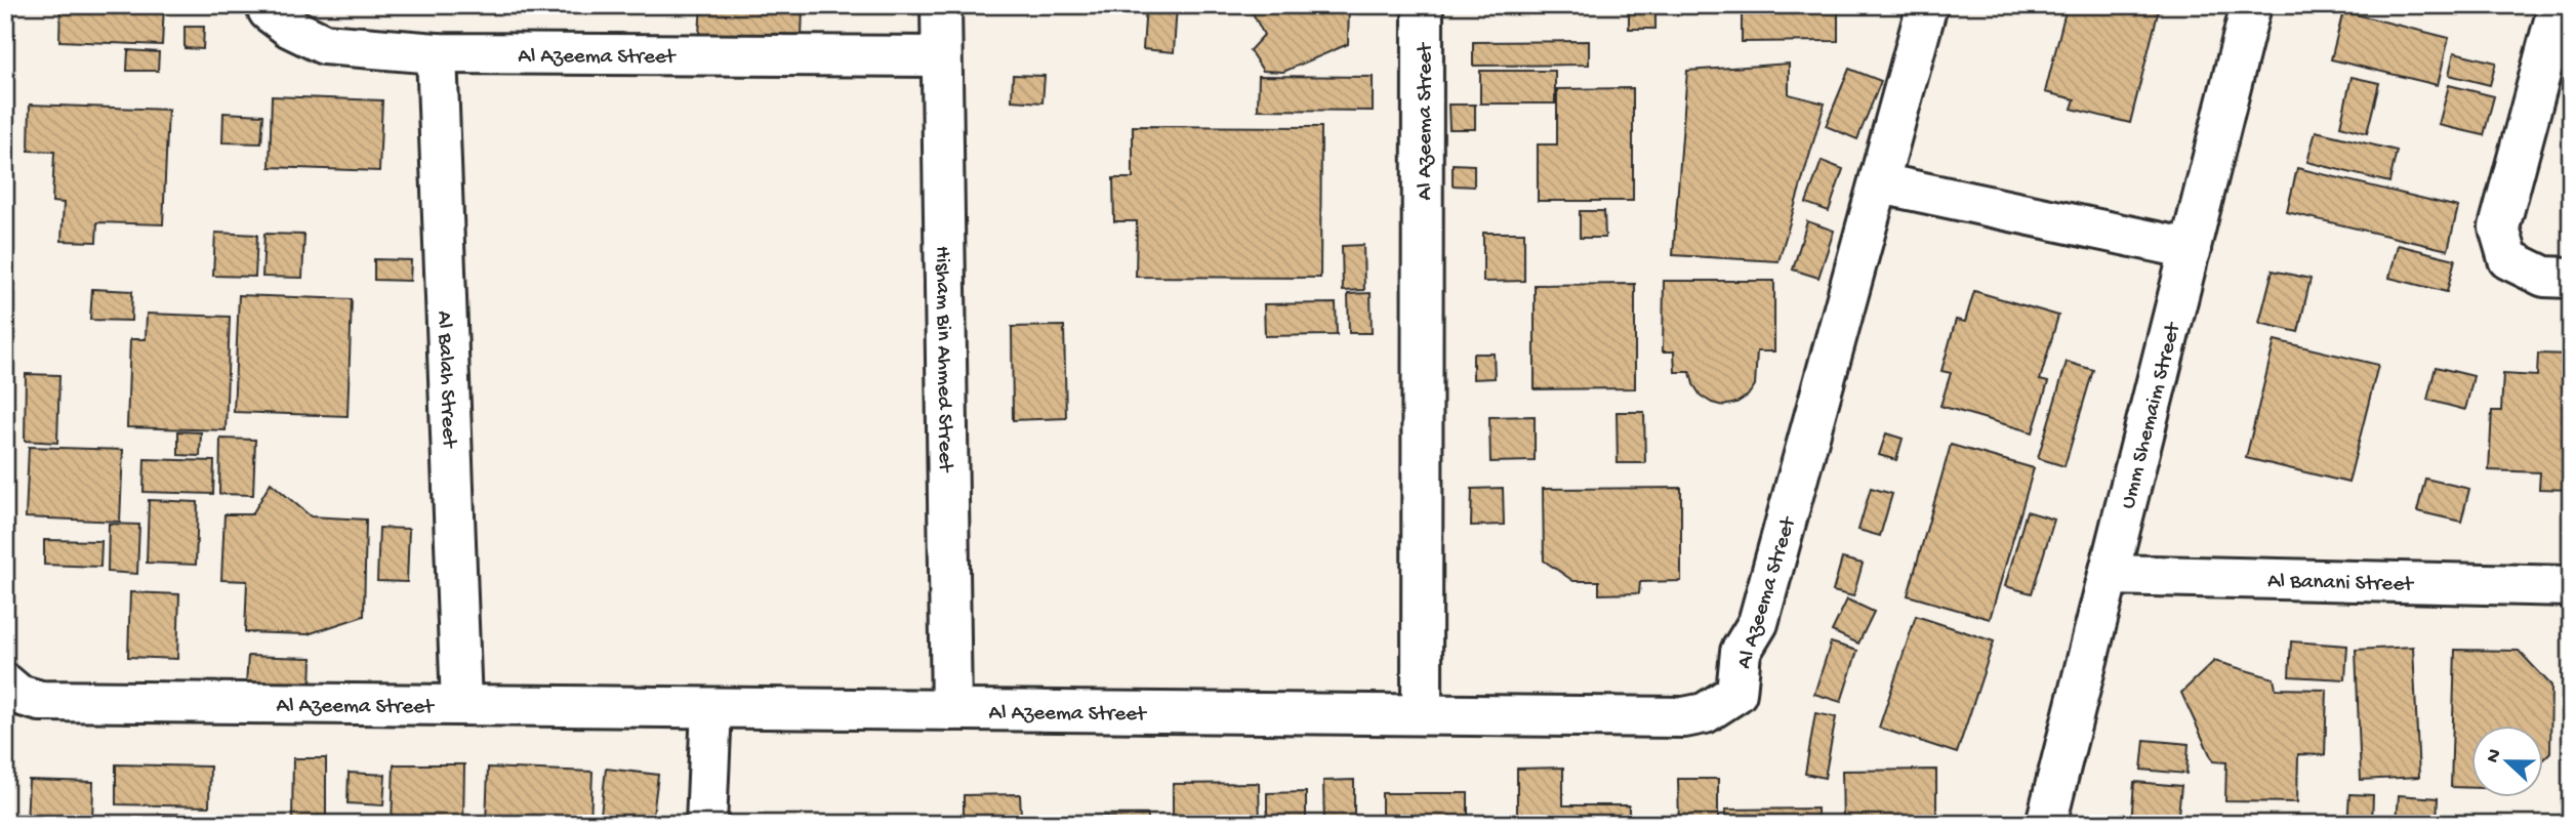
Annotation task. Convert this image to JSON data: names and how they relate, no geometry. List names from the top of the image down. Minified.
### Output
{"streets":{"street":["Al Azeema Street","Hisham Bin Ahmed Street","Al Balah Street","Umm Shemaim Street","Al Banani Street"]},"crossings":[["Al Azeema Street","Hisham Bin Ahmed Street"],["Al Azeema Street","Al Balah Street"],["Umm Shemaim Street","Al Banani Street"]],"north":"left"}
